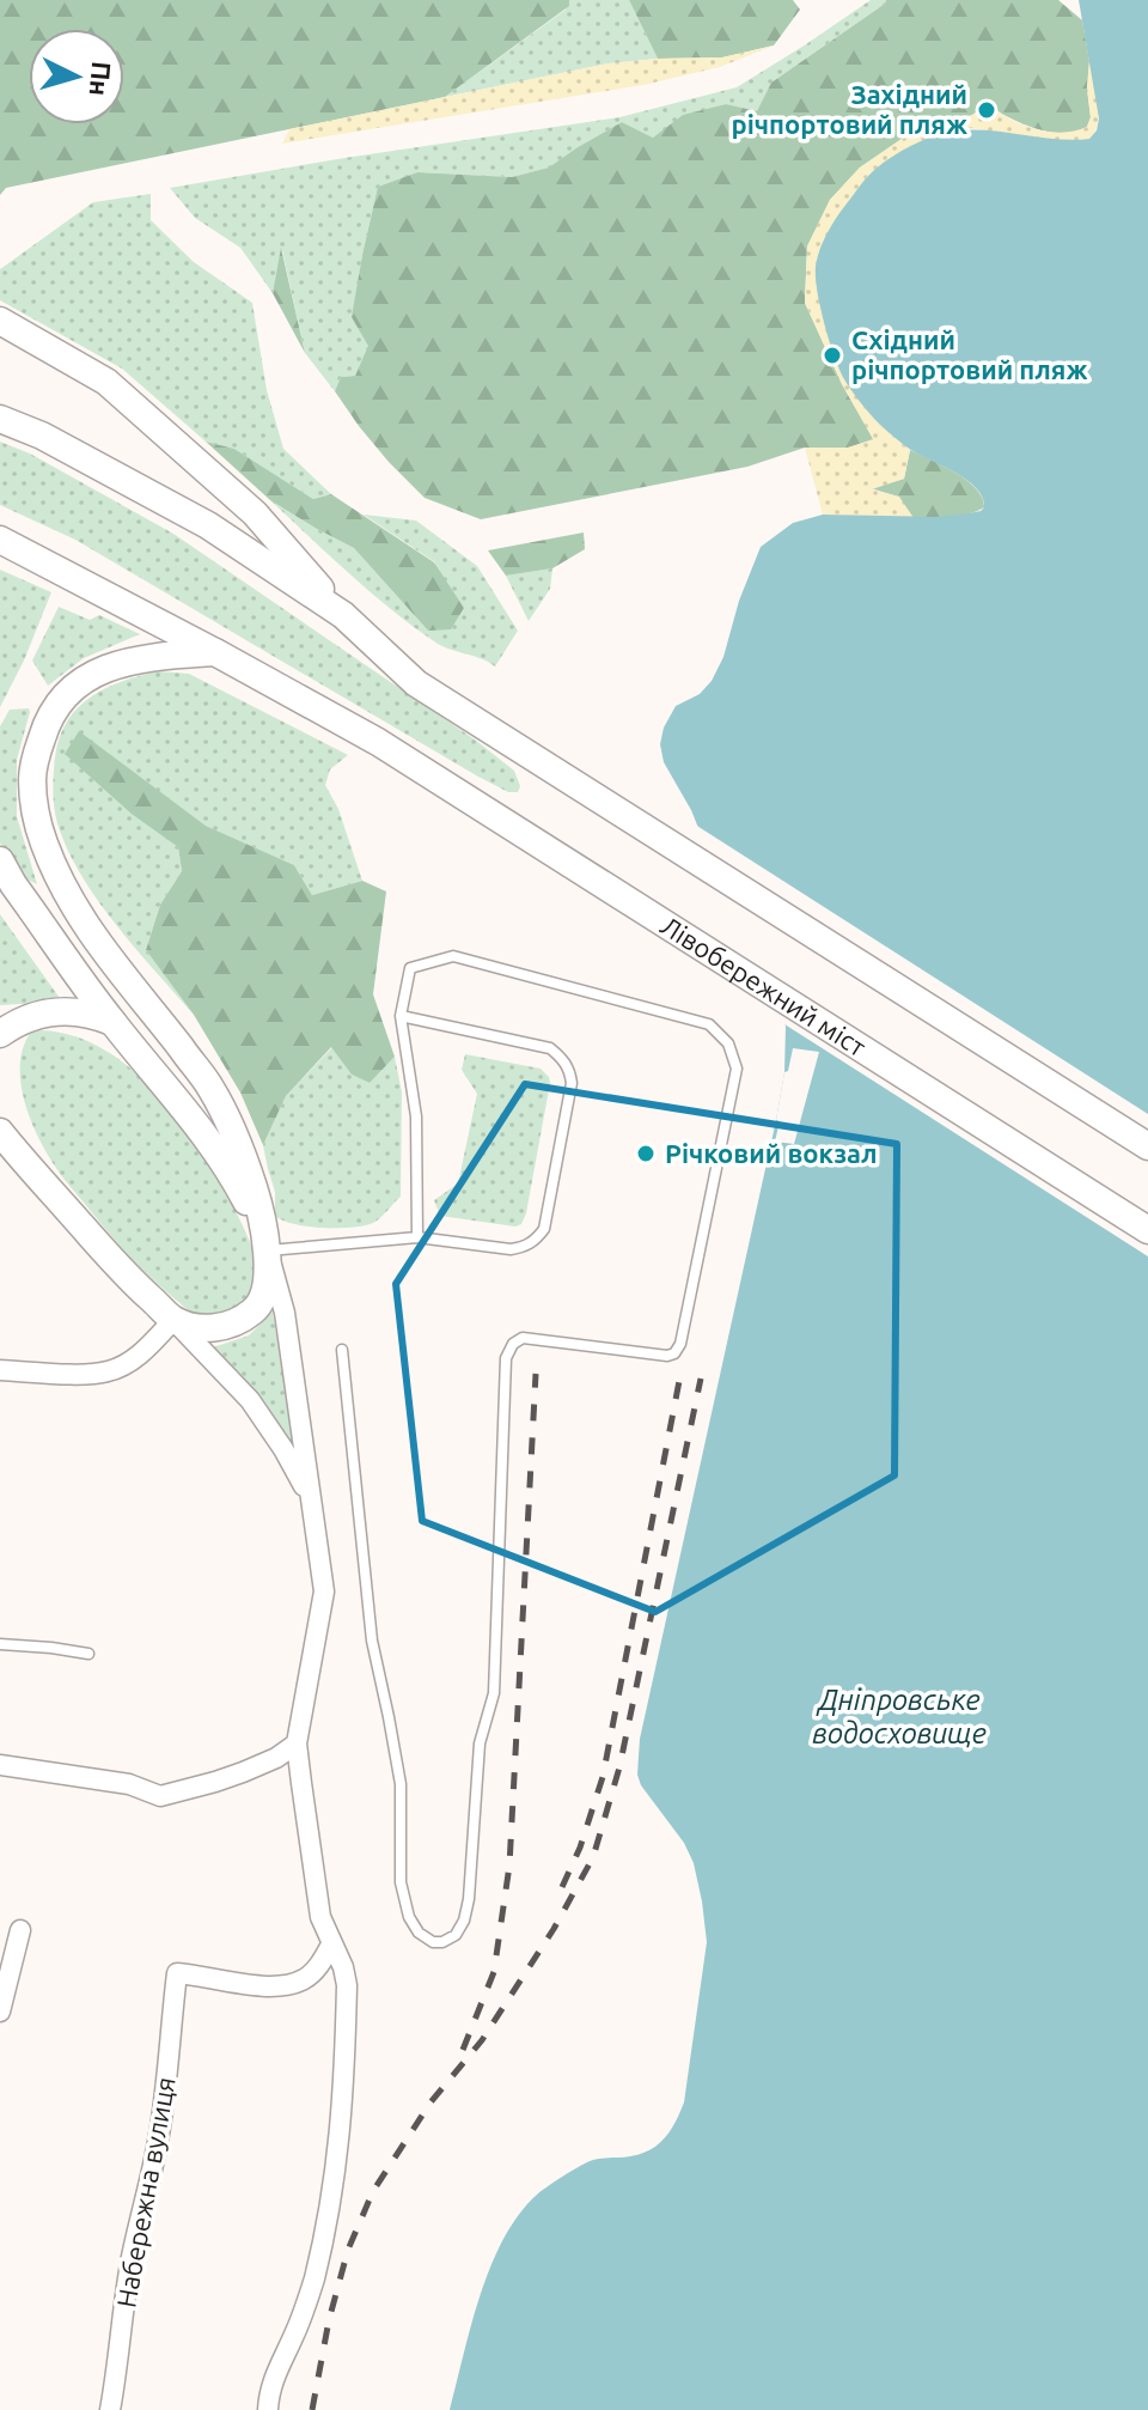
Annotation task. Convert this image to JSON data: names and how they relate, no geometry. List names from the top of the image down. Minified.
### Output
{"streets":{"main road":["Лівобережний міст"],"street":["Набережна вулиця"]},"water":["Дніпровське водосховище"],"places":["Західний річпортовий пляж","Східний річпортовий пляж","Річковий вокзал"],"north":"right"}
